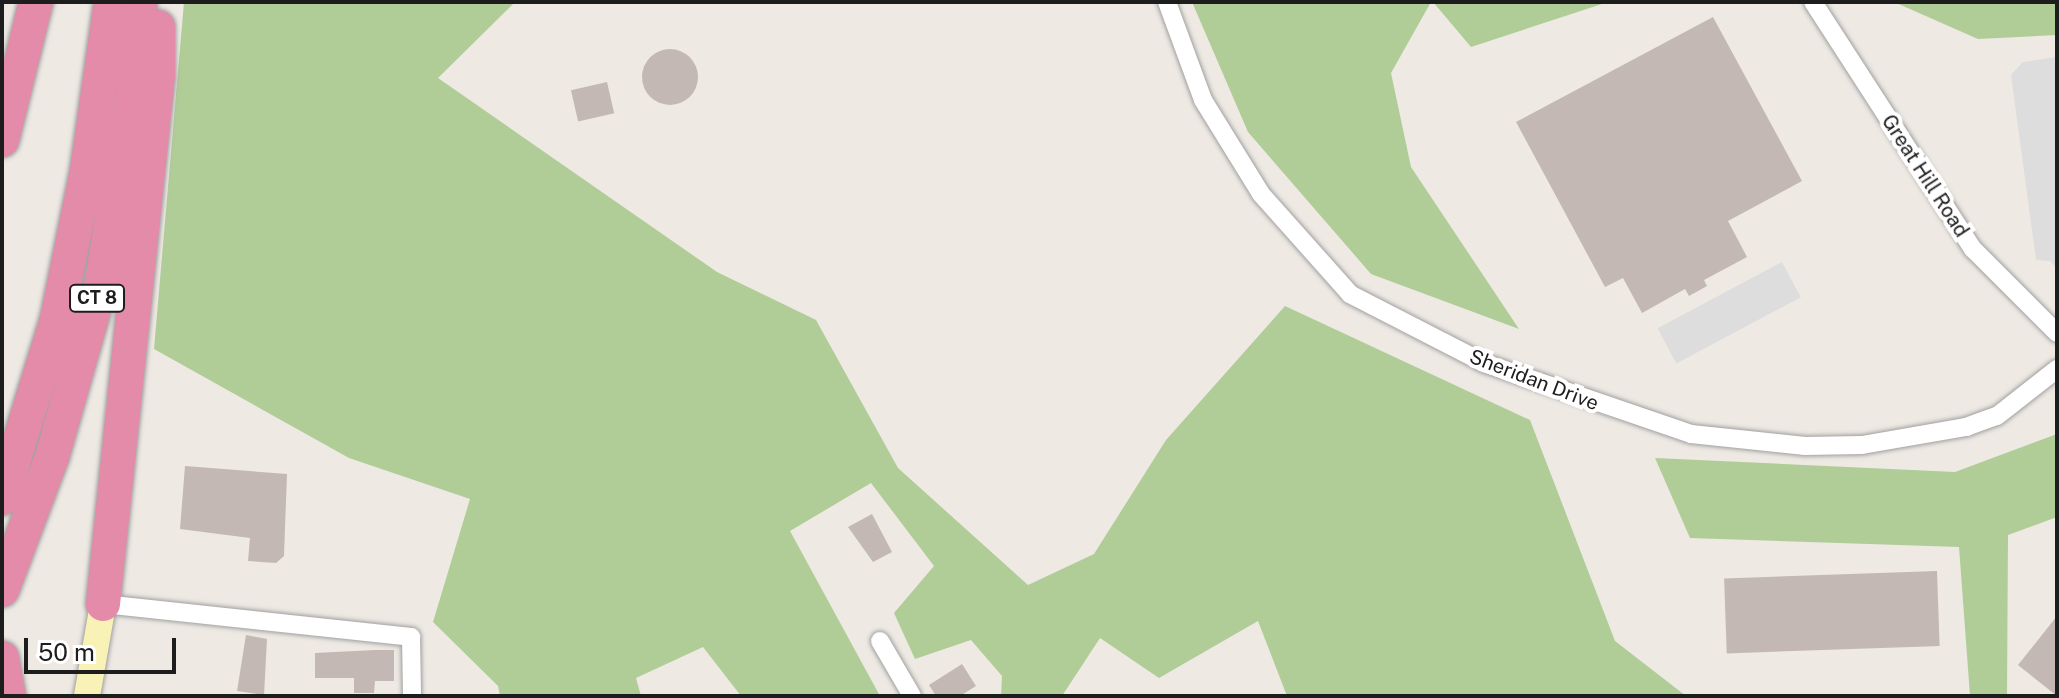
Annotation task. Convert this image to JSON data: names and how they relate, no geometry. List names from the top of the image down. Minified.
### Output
{"streets":{"highway":["CT 8"],"street":["Great Hill Road","Sheridan Drive"]},"scale_bar":"50 m"}
